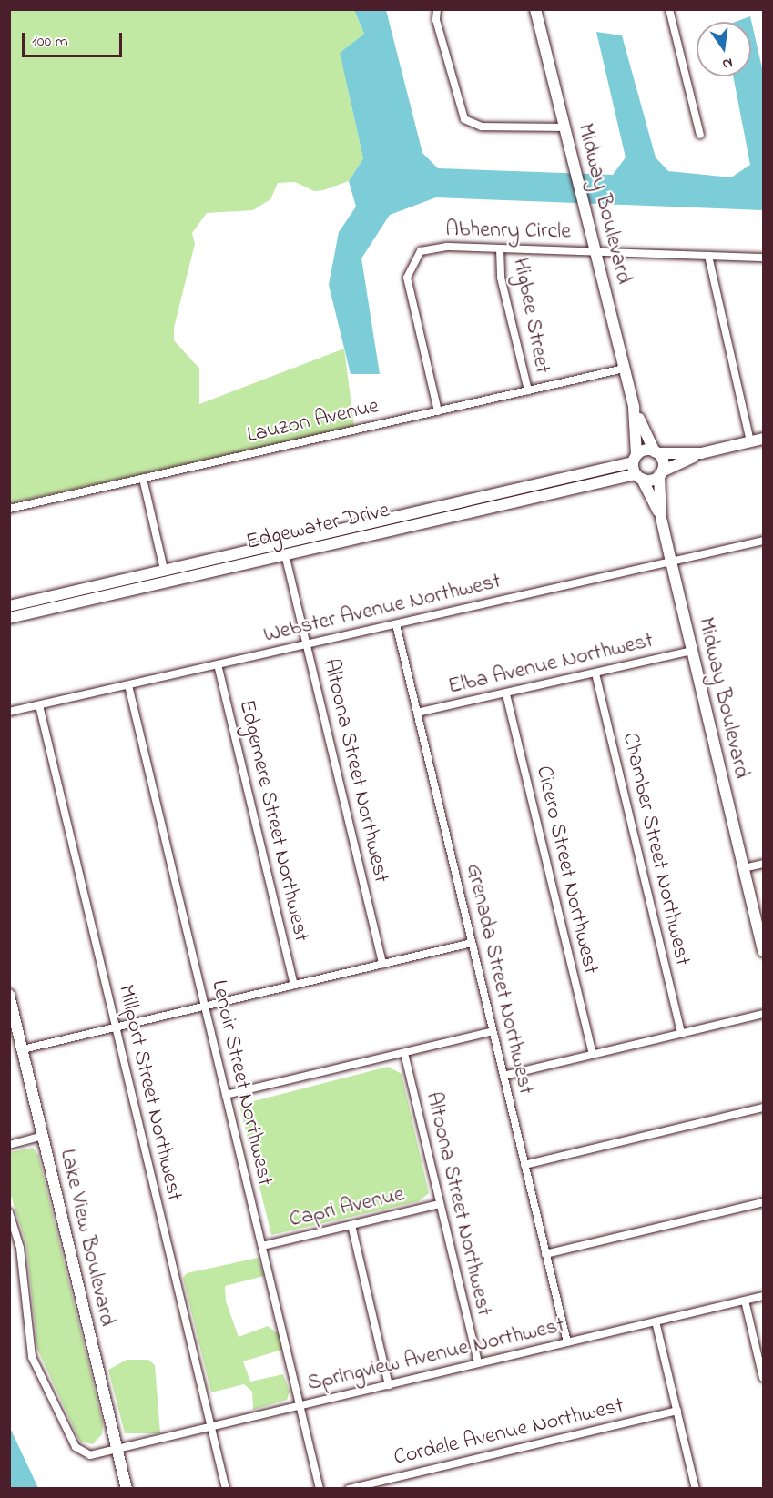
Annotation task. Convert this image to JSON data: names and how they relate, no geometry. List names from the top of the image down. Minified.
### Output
{"streets":{"street":["Midway Boulevard","Abhenry Circle","Higbee Street","Lauzon Avenue","Edgewater Drive","Webster Avenue Northwest","Elba Avenue Northwest","Altoona Street Northwest","Edgemere Street Northwest","Chamber Street Northwest","Cicero Street Northwest","Grenada Street Northwest","Lenoir Street Northwest","Millport Street Northwest","Capri Avenue","Lake View Boulevard","Springview Avenue Northwest","Cordele Avenue Northwest"]},"crossings":[["Midway Boulevard","Abhenry Circle"],["Midway Boulevard","Lauzon Avenue"],["Midway Boulevard","Edgewater Drive"],["Midway Boulevard","Webster Avenue Northwest"],["Midway Boulevard","Elba Avenue Northwest"],["Abhenry Circle","Higbee Street"],["Abhenry Circle","Lauzon Avenue"],["Higbee Street","Lauzon Avenue"],["Edgewater Drive","Altoona Street Northwest"],["Webster Avenue Northwest","Altoona Street Northwest"],["Webster Avenue Northwest","Edgemere Street Northwest"],["Webster Avenue Northwest","Grenada Street Northwest"],["Webster Avenue Northwest","Lenoir Street Northwest"],["Webster Avenue Northwest","Millport Street Northwest"],["Elba Avenue Northwest","Chamber Street Northwest"],["Elba Avenue Northwest","Cicero Street Northwest"],["Elba Avenue Northwest","Grenada Street Northwest"],["Altoona Street Northwest","Capri Avenue"],["Altoona Street Northwest","Springview Avenue Northwest"],["Grenada Street Northwest","Springview Avenue Northwest"],["Lenoir Street Northwest","Capri Avenue"],["Lenoir Street Northwest","Springview Avenue Northwest"],["Millport Street Northwest","Springview Avenue Northwest"],["Lake View Boulevard","Springview Avenue Northwest"]],"scale_bar":"100 m","north":"bottom"}
